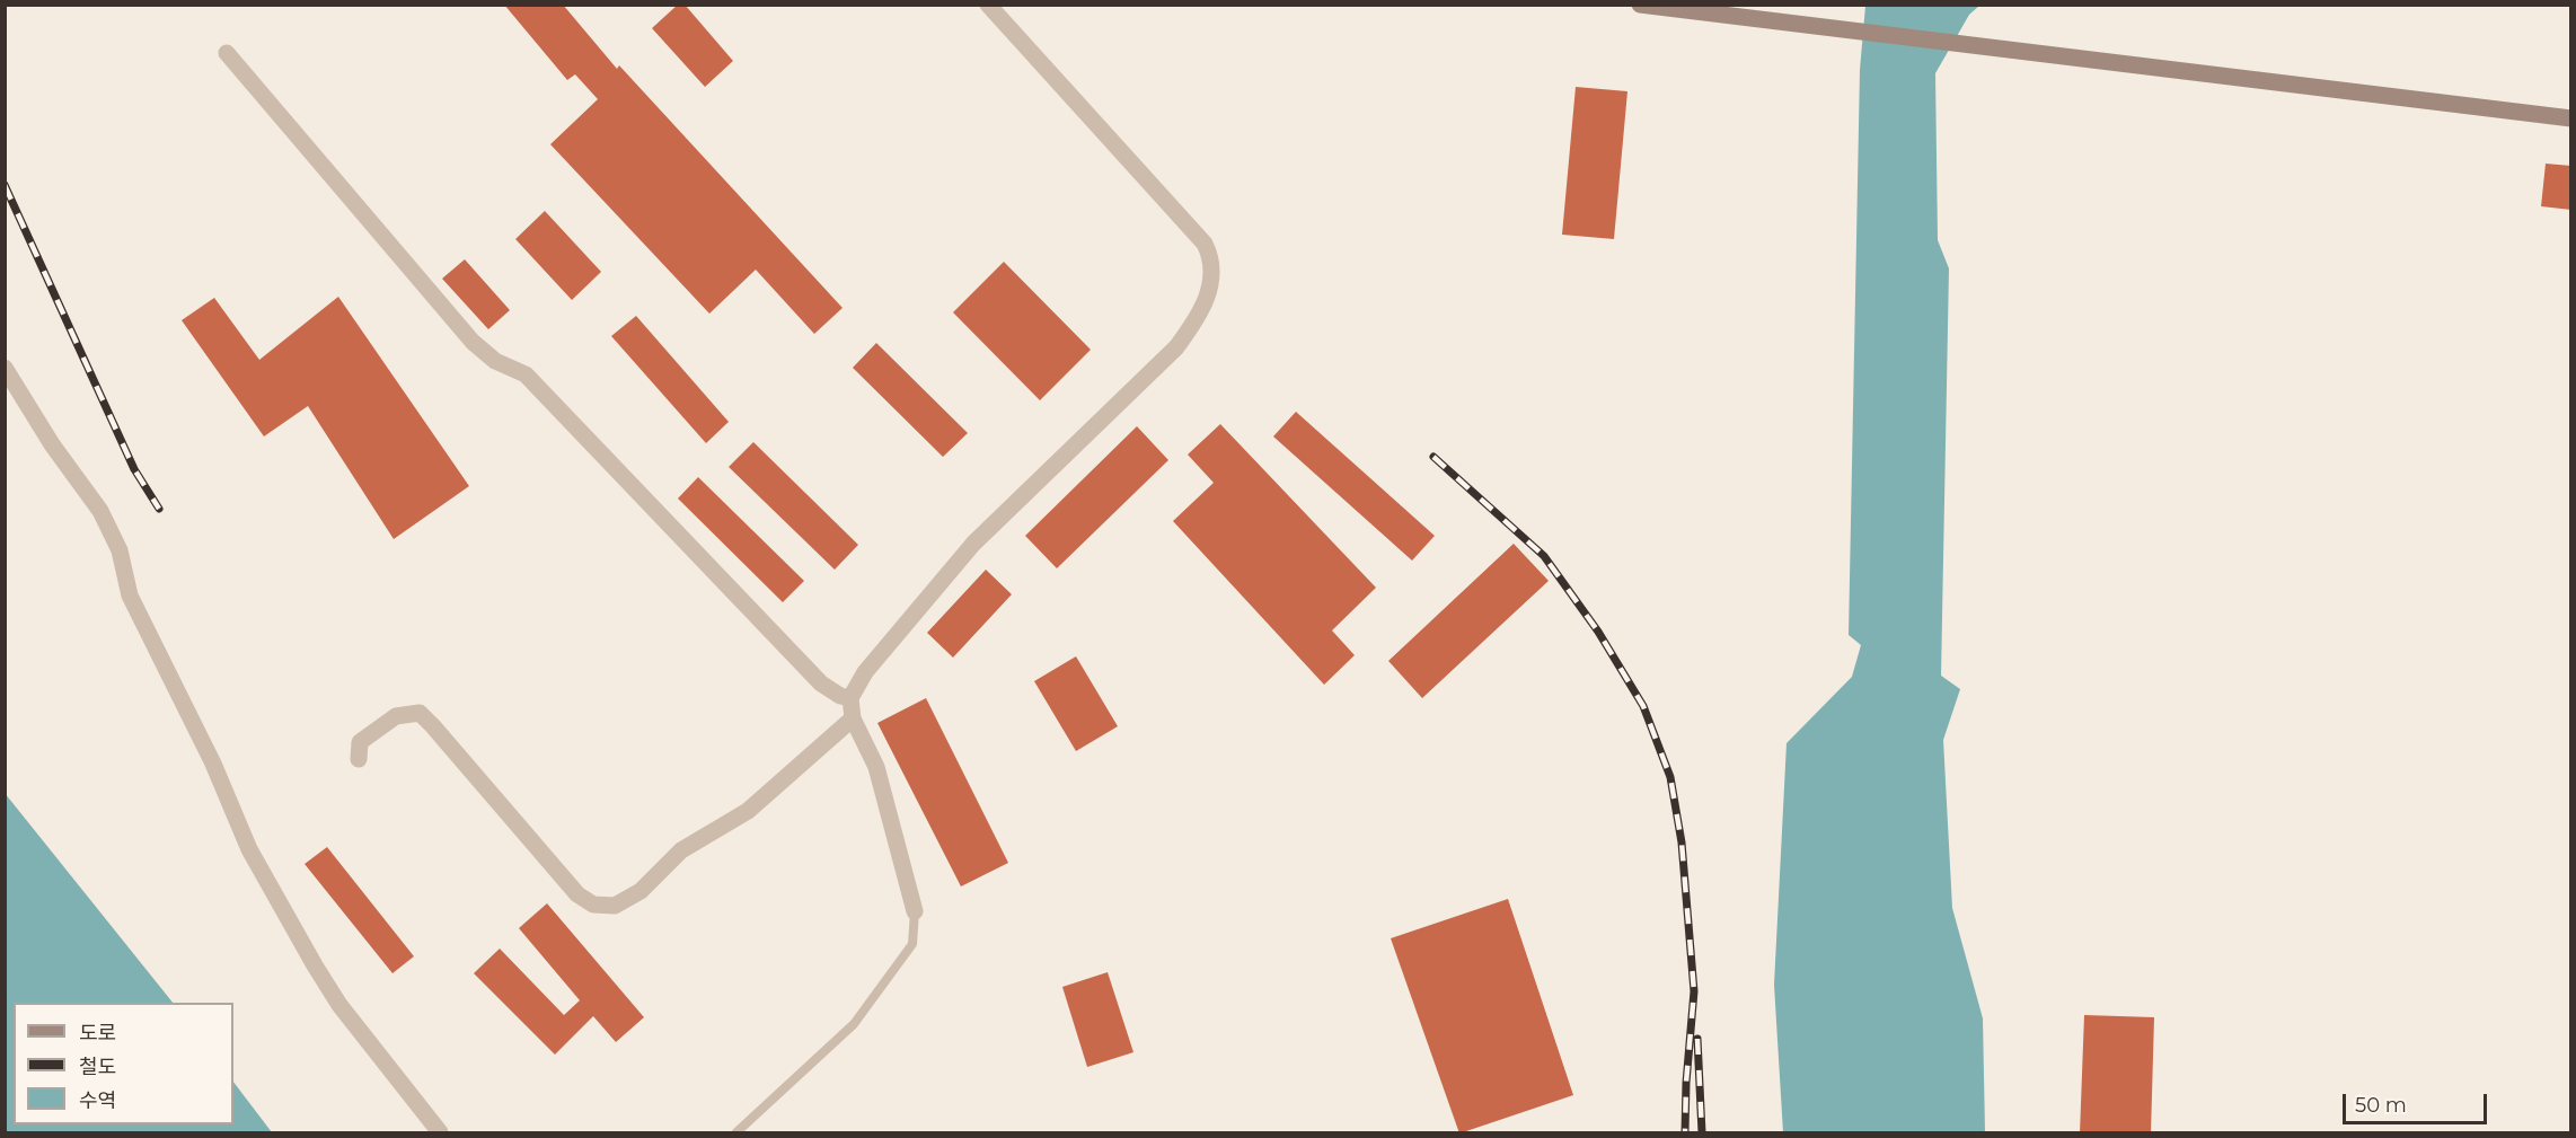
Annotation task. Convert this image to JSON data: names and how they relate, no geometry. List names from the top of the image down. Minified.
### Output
{"legend":["도로","철도","수역"],"scale_bar":"50 m"}
